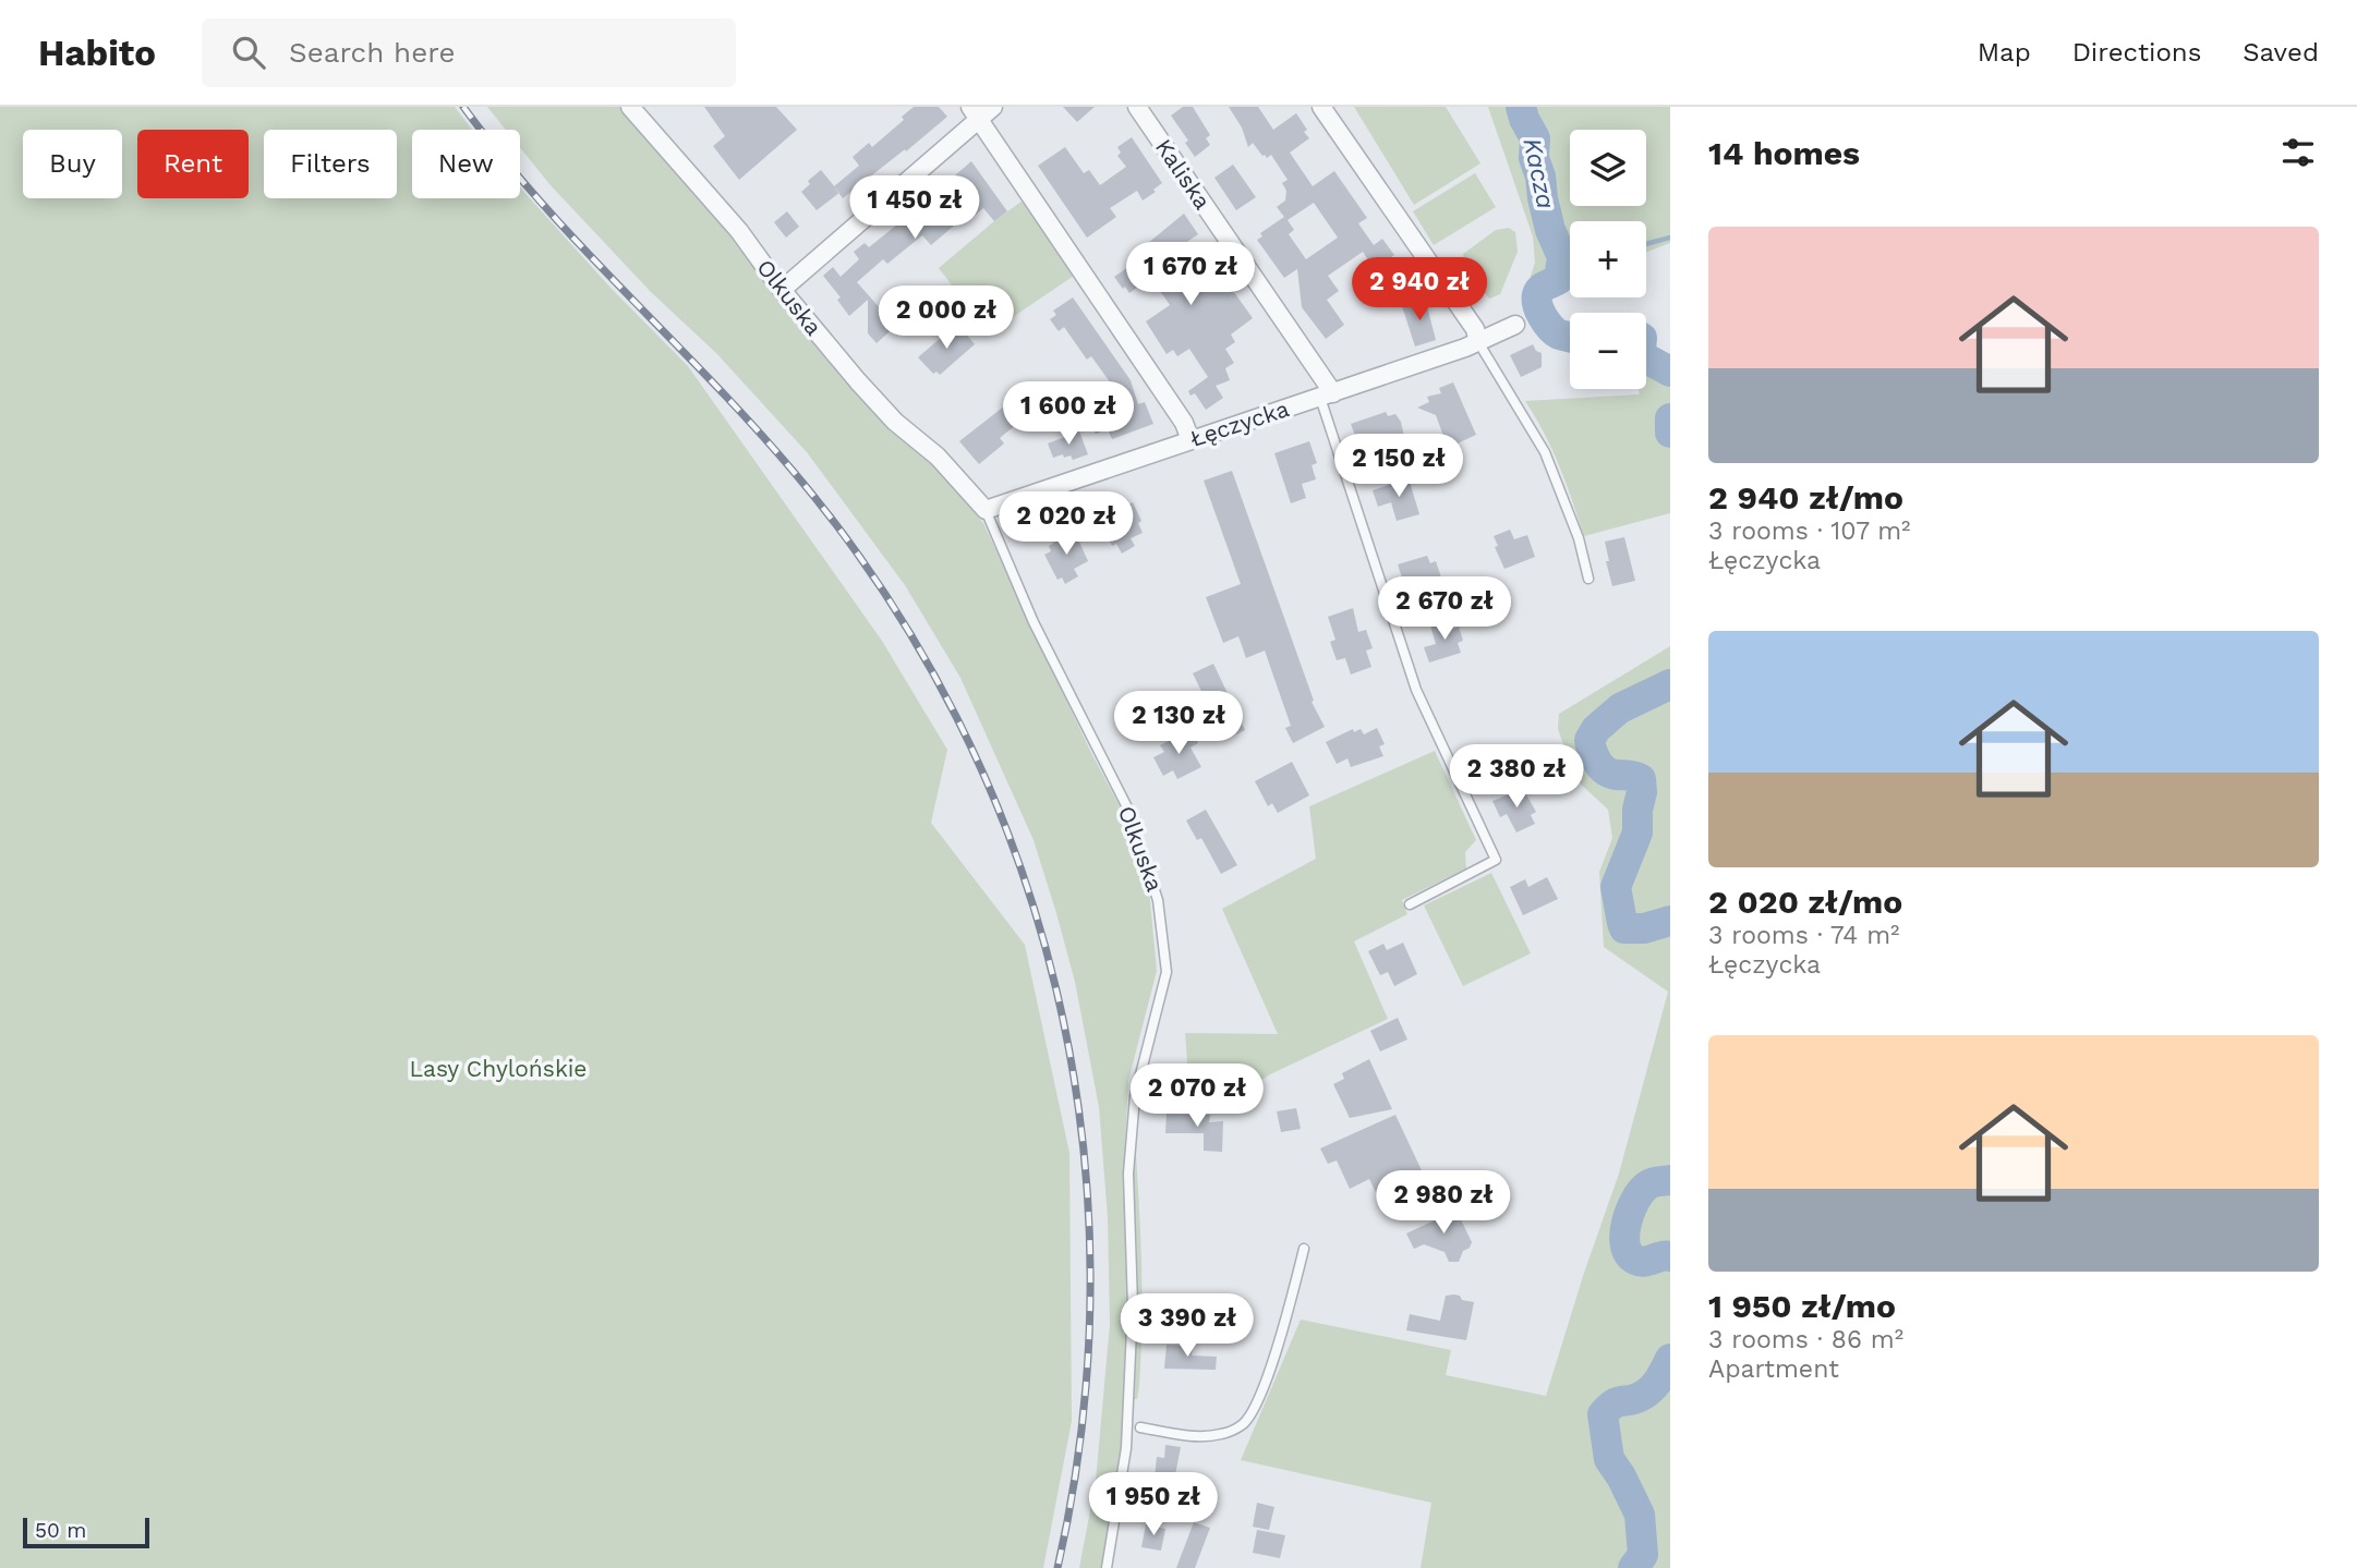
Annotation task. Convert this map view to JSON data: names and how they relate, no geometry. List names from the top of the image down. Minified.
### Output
{"streets":{"street":["Kaliska","Olkuska","Łęczycka"]},"crossings":[["Kaliska","Łęczycka"],["Olkuska","Łęczycka"]],"water":["Kacza"],"parks":["Lasy Chylońskie"],"scale_bar":"50 m","page":{"header":"Habito","search":"Search here","nav":["Map","Directions","Saved"],"heading":"14 homes","map_buttons":["+","−"],"chip":["Buy","Rent","Filters","New"],"price":["1 450 zł","1 670 zł","2 940 zł","2 000 zł","1 600 zł","2 150 zł","2 020 zł","2 670 zł","2 130 zł","2 380 zł","2 070 zł","2 980 zł","3 390 zł","1 950 zł"],"list":[{"name":"2 940 zł/mo","note":"3 rooms · 107 m² · Łęczycka"},{"name":"2 020 zł/mo","note":"3 rooms · 74 m² · Łęczycka"},{"name":"1 950 zł/mo","note":"3 rooms · 86 m² · Apartment"}],"scale":"50 m"}}
